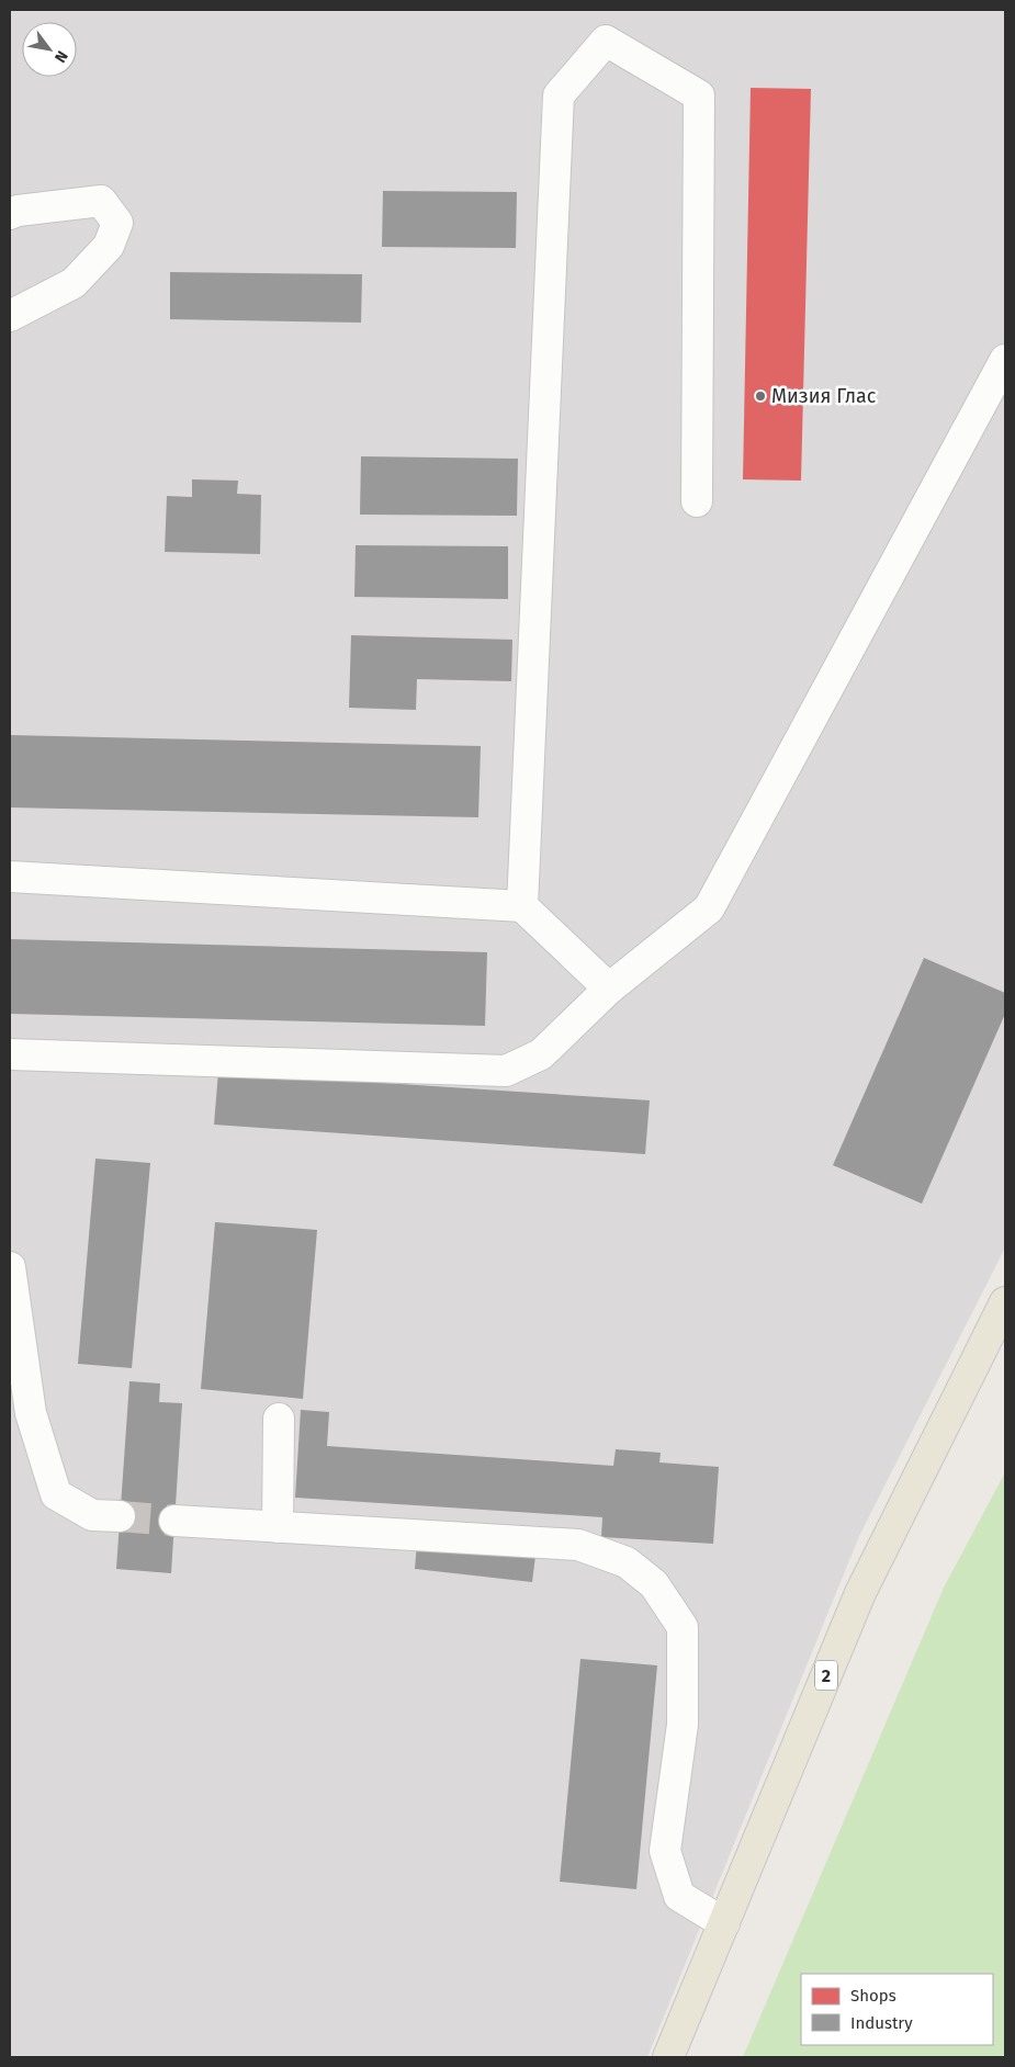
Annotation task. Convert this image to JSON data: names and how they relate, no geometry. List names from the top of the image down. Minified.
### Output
{"streets":{"main road":["2"]},"places":["Мизия Глас"],"legend":["Shops","Industry"],"north":"bottom right"}
